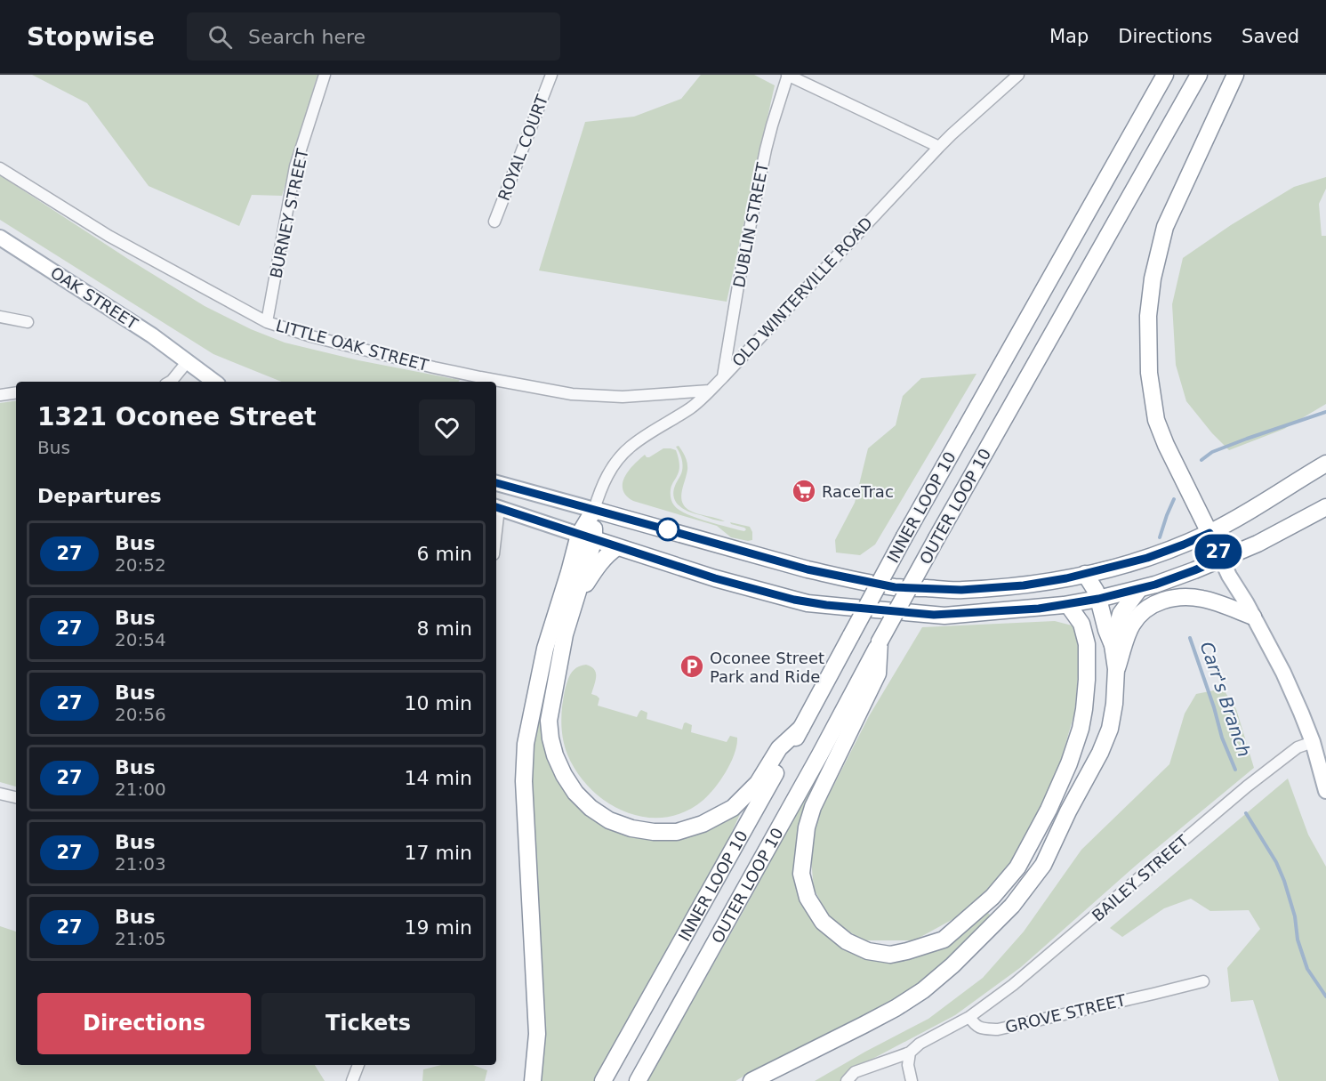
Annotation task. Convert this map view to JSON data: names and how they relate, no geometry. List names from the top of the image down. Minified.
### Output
{"streets":{"highway":["OUTER LOOP 10","INNER LOOP 10"],"main road":["OAK STREET"],"street":["ROYAL COURT","BURNEY STREET","DUBLIN STREET","OLD WINTERVILLE ROAD","LITTLE OAK STREET","BAILEY STREET","GROVE STREET"]},"crossings":[["BURNEY STREET","LITTLE OAK STREET"],["DUBLIN STREET","OLD WINTERVILLE ROAD"],["OLD WINTERVILLE ROAD","LITTLE OAK STREET"],["BAILEY STREET","GROVE STREET"]],"water":["Carr's Branch"],"places":{"supermarket":["RaceTrac"],"parking":["Oconee Street Park and Ride"]},"lines":["bus line 27"],"page":{"header":"Stopwise","search":"Search here","nav":["Map","Directions","Saved"],"on_map":"27","heading":[["1321 Oconee Street","Bus"],"Departures"],"list":[{"mark":"27","name":"Bus","note":"20:52","value":"6 min"},{"mark":"27","name":"Bus","note":"20:54","value":"8 min"},{"mark":"27","name":"Bus","note":"20:56","value":"10 min"},{"mark":"27","name":"Bus","note":"21:00","value":"14 min"},{"mark":"27","name":"Bus","note":"21:03","value":"17 min"},{"mark":"27","name":"Bus","note":"21:05","value":"19 min"}],"buttons":["Directions","Tickets"]}}
